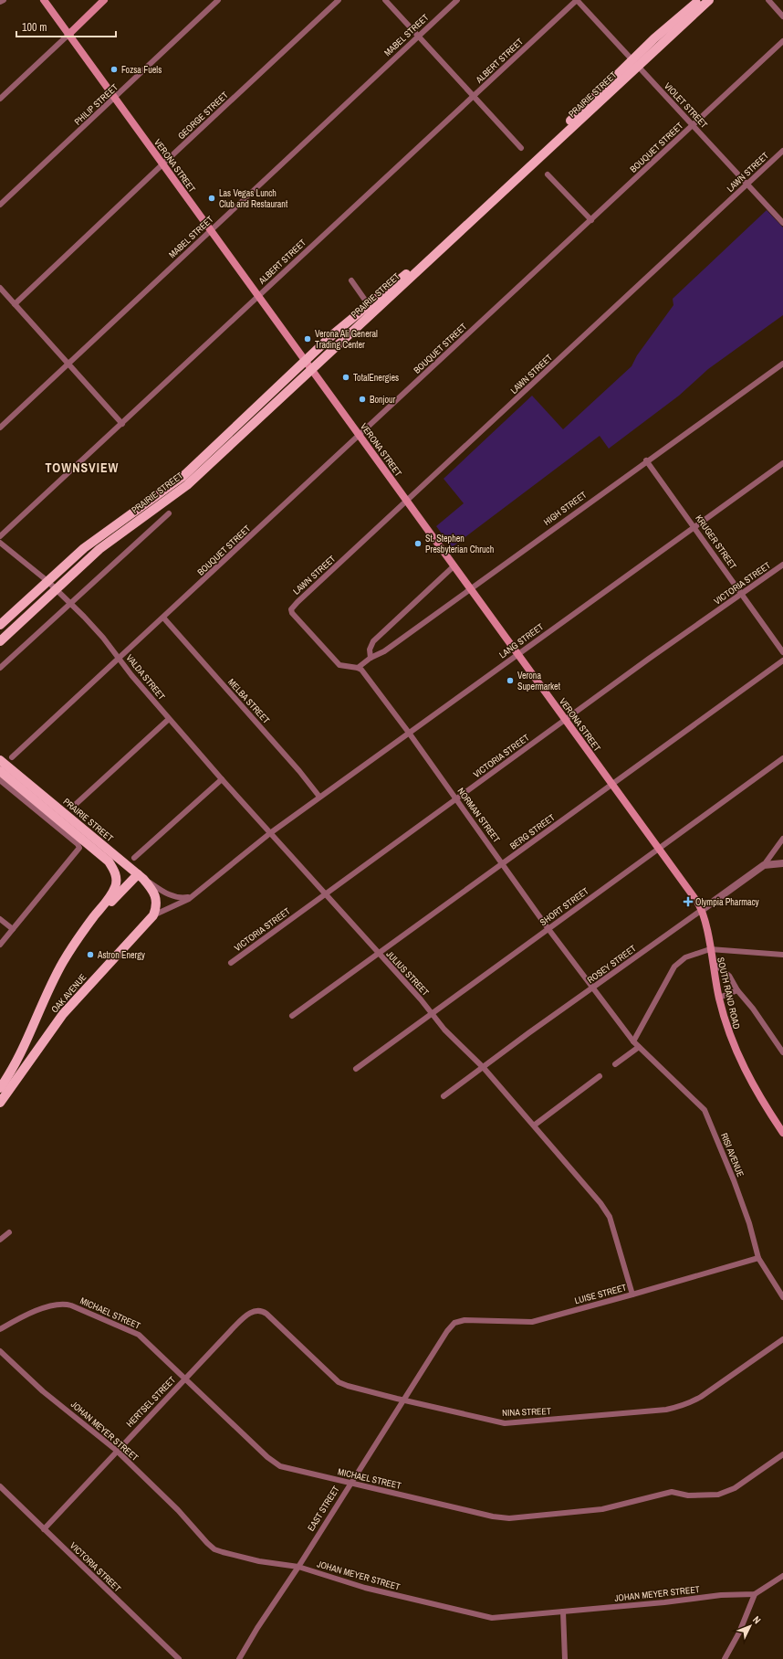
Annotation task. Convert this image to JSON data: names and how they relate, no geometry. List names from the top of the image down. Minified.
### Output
{"streets":{"main road":["PRAIRIE STREET","VERONA STREET","OAK AVENUE","SOUTH RAND ROAD"],"street":["MABEL STREET","ALBERT STREET","PHILIP STREET","VIOLET STREET","GEORGE STREET","BOUQUET STREET","LAWN STREET","HIGH STREET","KRUGER STREET","VICTORIA STREET","LANG STREET","VALDA STREET","MELBA STREET","NORMAN STREET","BERG STREET","SHORT STREET","ROSEY STREET","JULIUS STREET","RISI AVENUE","LUISE STREET","MICHAEL STREET","HERTSEL STREET","NINA STREET","JOHAN MEYER STREET","EAST STREET"]},"crossings":[["MABEL STREET","VERONA STREET"],["ALBERT STREET","VIOLET STREET"],["ALBERT STREET","VERONA STREET"],["PRAIRIE STREET","VIOLET STREET"],["PRAIRIE STREET","VERONA STREET"],["PRAIRIE STREET","VALDA STREET"],["PRAIRIE STREET","OAK AVENUE"],["PHILIP STREET","VERONA STREET"],["VIOLET STREET","BOUQUET STREET"],["VIOLET STREET","LAWN STREET"],["GEORGE STREET","VERONA STREET"],["BOUQUET STREET","VERONA STREET"],["BOUQUET STREET","VALDA STREET"],["BOUQUET STREET","MELBA STREET"],["VERONA STREET","LAWN STREET"],["VERONA STREET","HIGH STREET"],["VERONA STREET","VICTORIA STREET"],["VERONA STREET","LANG STREET"],["VERONA STREET","BERG STREET"],["VERONA STREET","SHORT STREET"],["VERONA STREET","ROSEY STREET"],["VERONA STREET","SOUTH RAND ROAD"],["LAWN STREET","HIGH STREET"],["LAWN STREET","NORMAN STREET"],["HIGH STREET","KRUGER STREET"],["HIGH STREET","NORMAN STREET"],["KRUGER STREET","VICTORIA STREET"],["KRUGER STREET","LANG STREET"],["VICTORIA STREET","NORMAN STREET"],["VICTORIA STREET","JULIUS STREET"],["VICTORIA STREET","HERTSEL STREET"],["LANG STREET","VALDA STREET"],["LANG STREET","MELBA STREET"],["LANG STREET","NORMAN STREET"],["LANG STREET","JULIUS STREET"],["LANG STREET","OAK AVENUE"],["VALDA STREET","JULIUS STREET"],["NORMAN STREET","BERG STREET"],["NORMAN STREET","SHORT STREET"],["NORMAN STREET","ROSEY STREET"],["NORMAN STREET","RISI AVENUE"],["BERG STREET","JULIUS STREET"],["SHORT STREET","JULIUS STREET"],["ROSEY STREET","JULIUS STREET"],["ROSEY STREET","SOUTH RAND ROAD"],["JULIUS STREET","LUISE STREET"],["RISI AVENUE","LUISE STREET"],["LUISE STREET","EAST STREET"],["MICHAEL STREET","HERTSEL STREET"],["MICHAEL STREET","EAST STREET"],["HERTSEL STREET","NINA STREET"],["HERTSEL STREET","JOHAN MEYER STREET"],["NINA STREET","EAST STREET"],["JOHAN MEYER STREET","EAST STREET"]],"districts":["TOWNSVIEW"],"places":{"other":["Fozsa Fuels","Las Vegas Lunch Club and Restaurant","Verona Ali General Trading Center","TotalEnergies","Bonjour","St. Stephen Presbyterian Chruch","Verona Supermarket","Astron Energy"],"health":["Olympia Pharmacy"]},"scale_bar":"100 m","north":"top right"}
